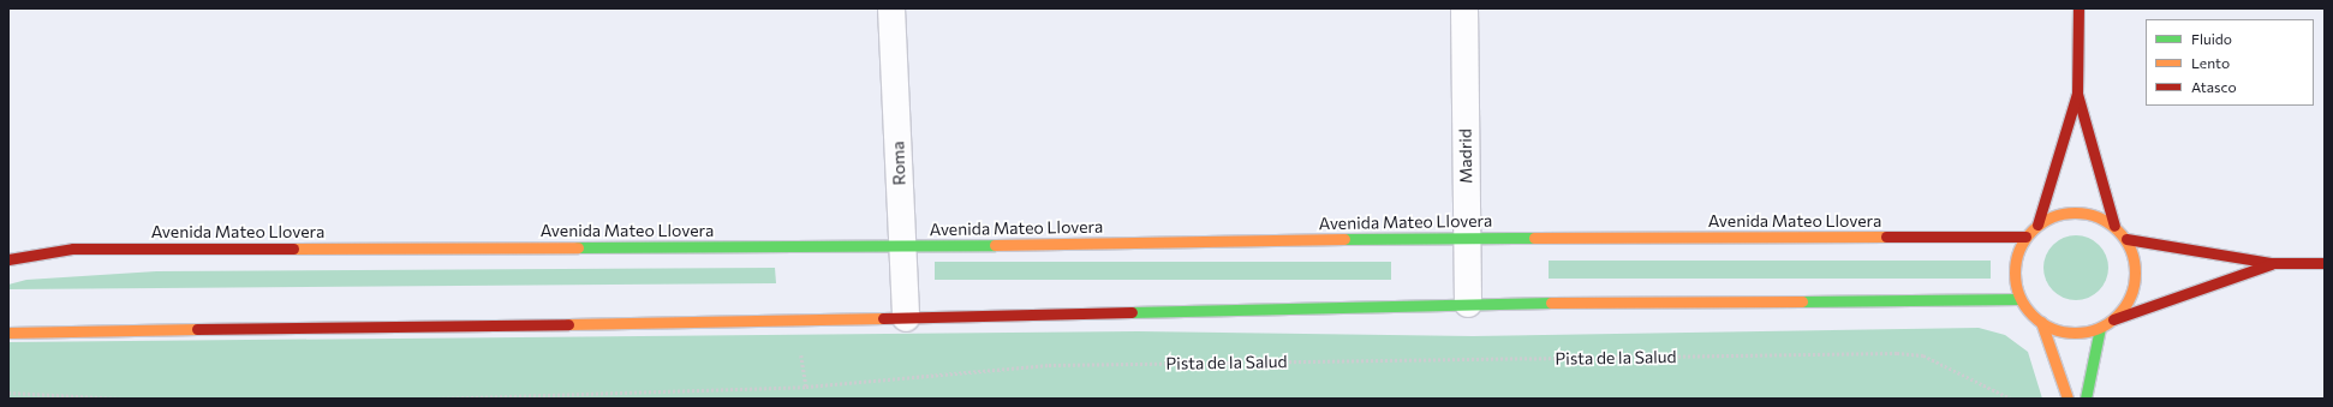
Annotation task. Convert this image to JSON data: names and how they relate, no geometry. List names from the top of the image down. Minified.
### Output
{"streets":{"main road":["Avenida Mateo Llovera"],"street":["Madrid","Roma"],"path":["Pista de la Salud"]},"crossings":[["Madrid","Avenida Mateo Llovera"],["Roma","Avenida Mateo Llovera"]],"legend":["Fluido","Lento","Atasco"]}
